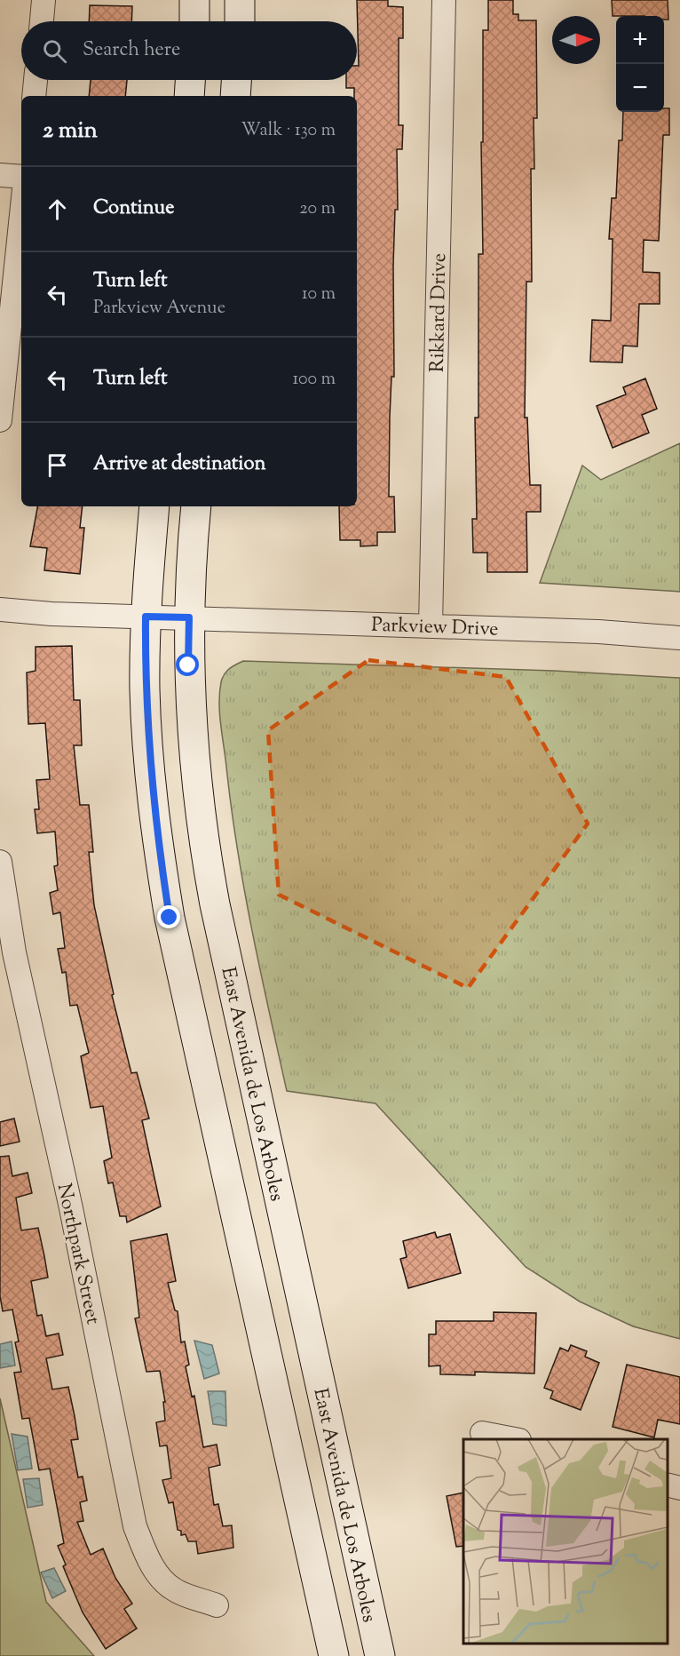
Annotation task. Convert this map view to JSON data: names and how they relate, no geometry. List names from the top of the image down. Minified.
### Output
{"streets":{"main road":["East Avenida de Los Arboles"],"street":["Rikkard Drive","Parkview Drive","Northpark Street"]},"crossings":[["Rikkard Drive","Parkview Drive"],["Parkview Drive","East Avenida de Los Arboles"]],"north":"right","page":{"map_buttons":["+","−"],"search":"Search here","heading":["2 min","Walk · 130 m"],"list":[["Continue","20 m"],["Turn left","Parkview Avenue","10 m"],["Turn left","100 m"],"Arrive at destination"]}}
